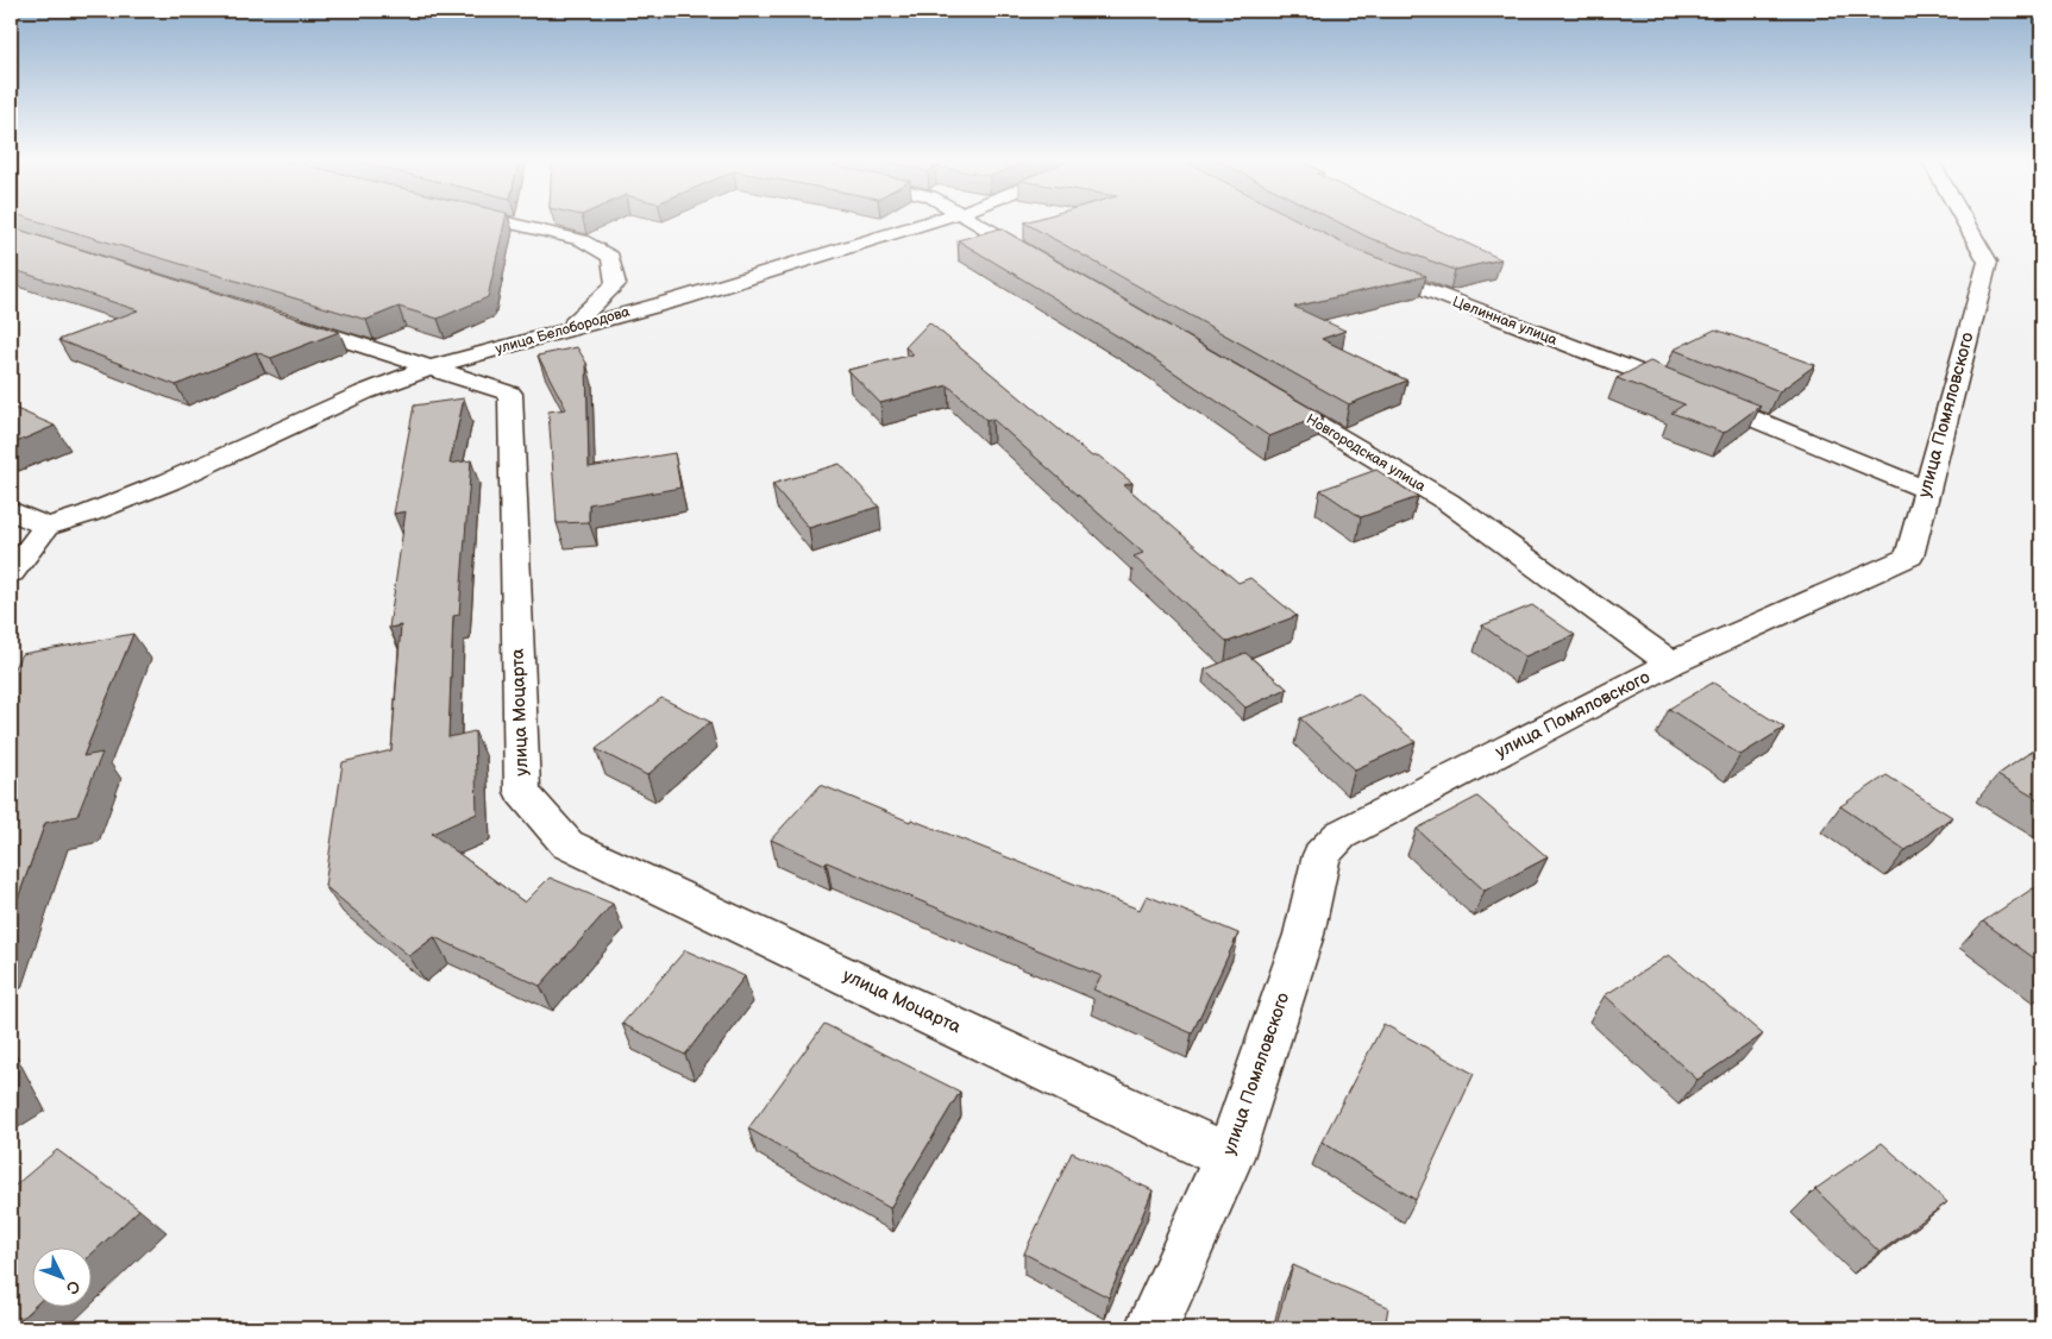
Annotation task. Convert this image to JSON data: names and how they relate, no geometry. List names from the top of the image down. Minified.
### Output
{"streets":{"street":["Целинная улица","улица Белобородова","улица Помяловского","Новгородская улица","улица Моцарта"]},"crossings":[["Целинная улица","улица Помяловского"],["улица Белобородова","улица Моцарта"],["улица Помяловского","Новгородская улица"],["улица Помяловского","улица Моцарта"]],"north":"bottom right"}
